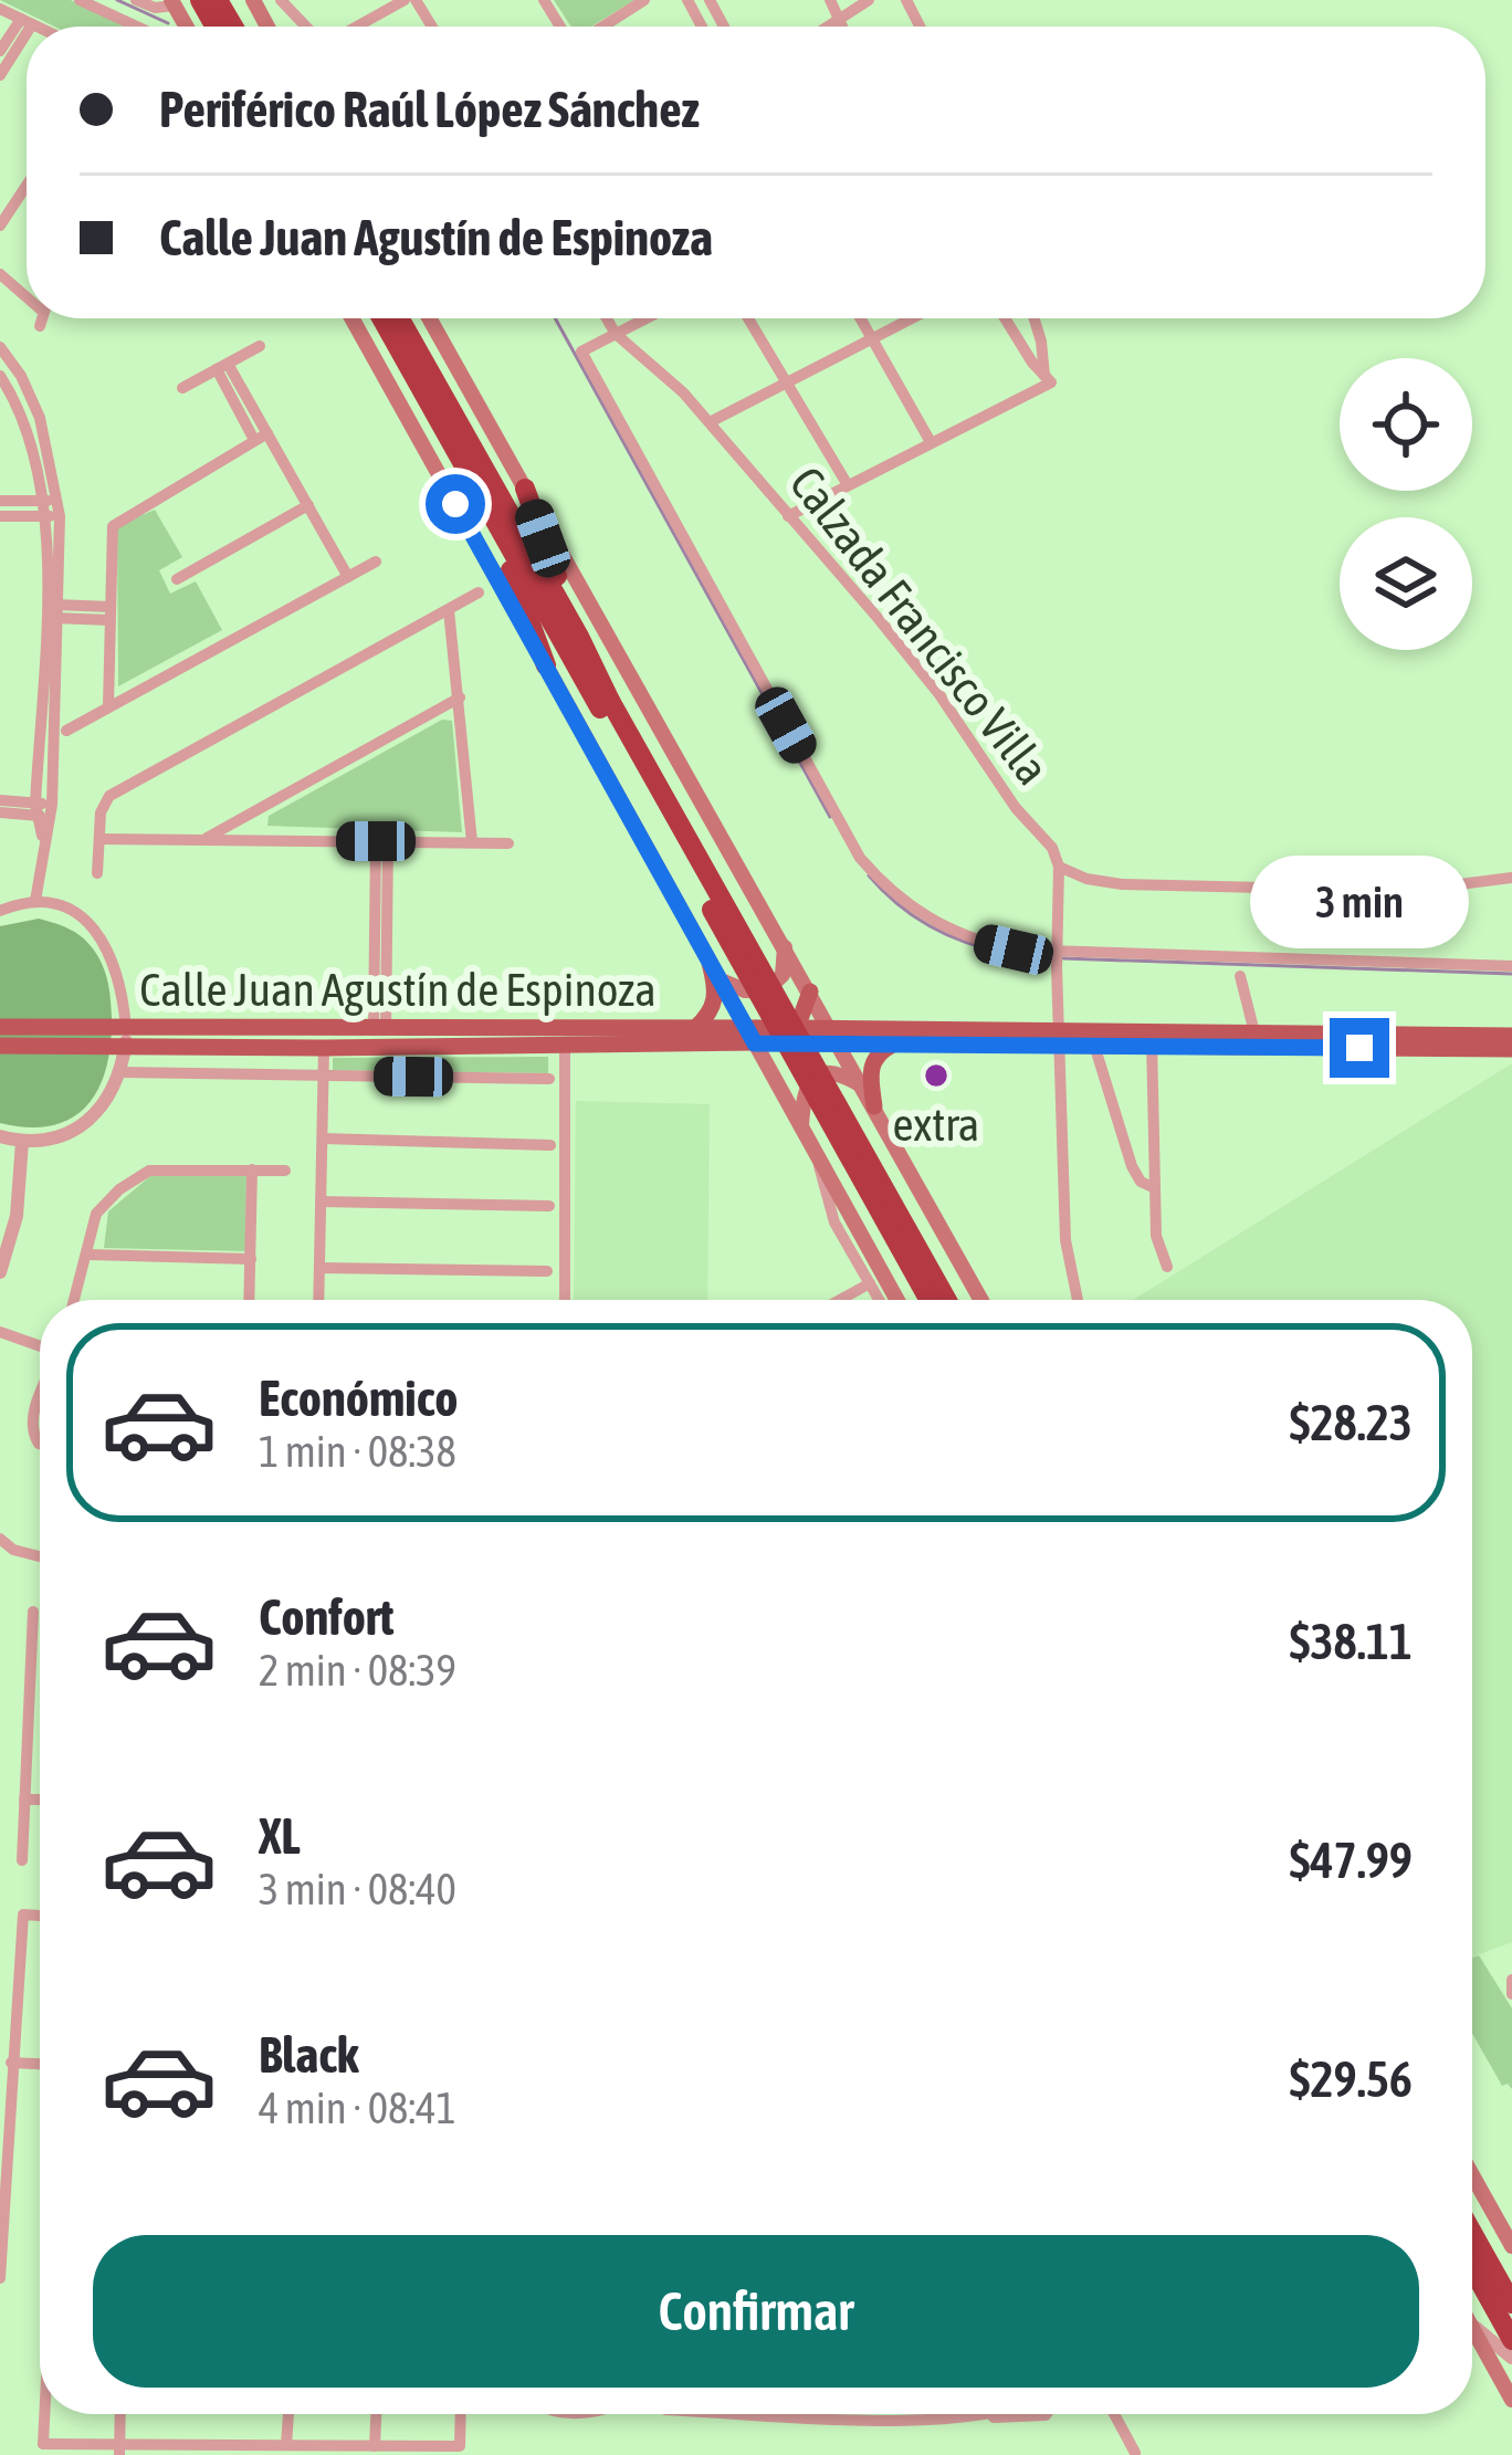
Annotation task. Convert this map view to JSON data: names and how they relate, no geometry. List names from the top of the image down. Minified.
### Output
{"streets":{"main road":["Calle Juan Agustín de Espinoza"],"street":["Calzada Francisco Villa"]},"places":["extra"],"page":{"banner":["Periférico Raúl López Sánchez","Calle Juan Agustín de Espinoza"],"bubble":"3 min","list":[{"name":"Económico","note":"1 min · 08:38","value":"$28.23"},{"name":"Confort","note":"2 min · 08:39","value":"$38.11"},{"name":"XL","note":"3 min · 08:40","value":"$47.99"},{"name":"Black","note":"4 min · 08:41","value":"$29.56"}],"buttons":"Confirmar"}}
